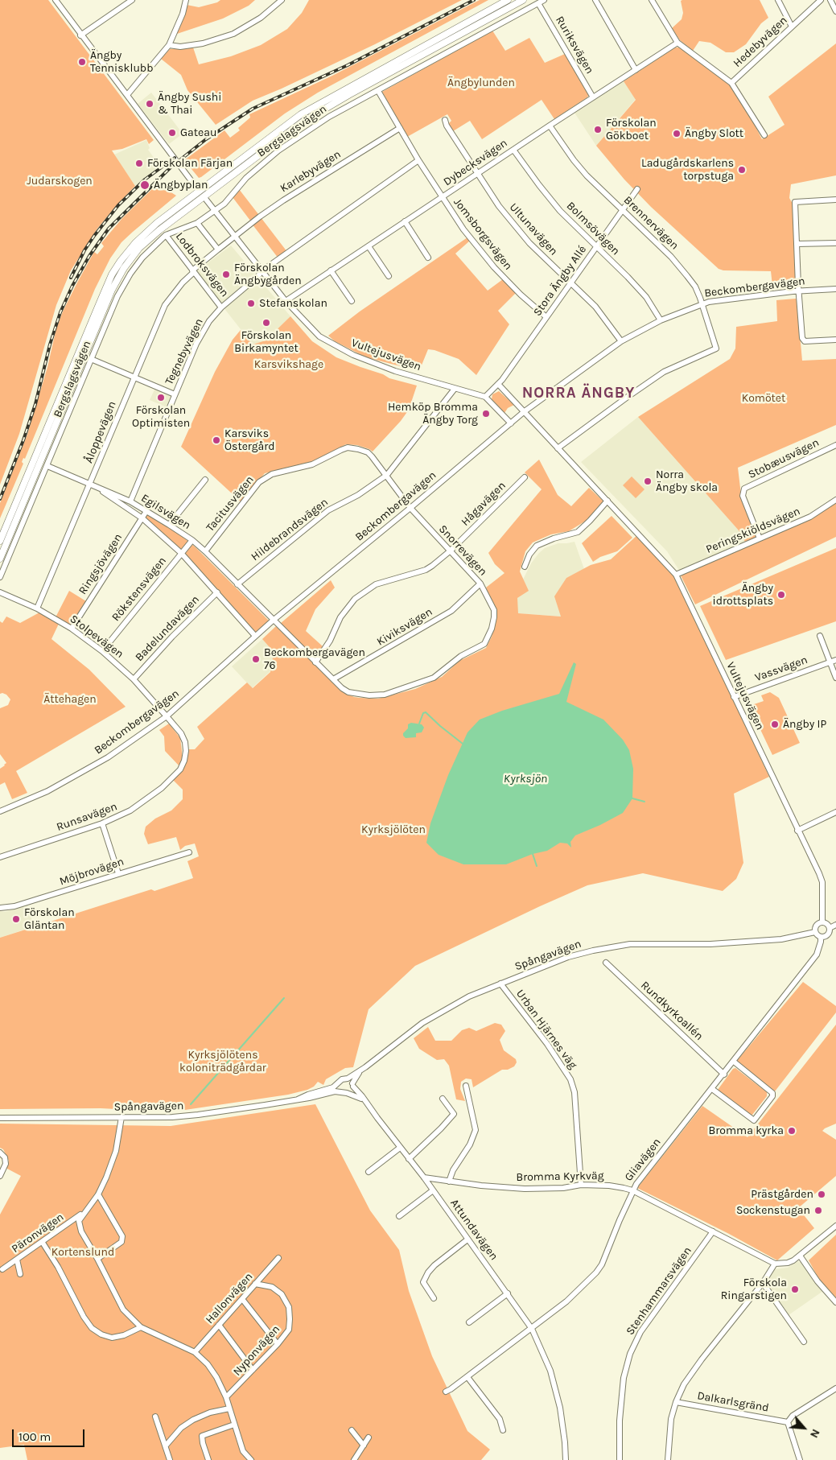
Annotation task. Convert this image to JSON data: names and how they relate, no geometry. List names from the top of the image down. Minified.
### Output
{"streets":{"main road":["Bergslagsvägen"],"street":["Hedebyvägen","Ruriksvägen","Dybecksvägen","Karlebyvägen","Brennervägen","Bolmsövägen","Ultunavägen","Jomsborgsvägen","Lodbroksvägen","Stora Ängby Allé","Beckombergavägen","Tegnebyvägen","Vultejusvägen","Åloppevägen","Stobæusvägen","Tacitusvägen","Hågavägen","Egilsvägen","Hildebrandsvägen","Peringskiöldsvägen","Snorrevägen","Ringsjövägen","Rökstensvägen","Kiviksvägen","Badelundavägen","Stolpevägen","Vassvägen","Runsavägen","Möjbrovägen","Spångavägen","Rundkyrkoallén","Urban Hjärnes väg","Gliavägen","Bromma Kyrkväg","Attundavägen","Päronvägen","Stenhammarsvägen","Hallonvägen","Nyponvägen","Dalkarlsgränd"]},"crossings":[["Ruriksvägen","Bergslagsvägen"],["Ruriksvägen","Dybecksvägen"],["Bergslagsvägen","Jomsborgsvägen"],["Bergslagsvägen","Lodbroksvägen"],["Bergslagsvägen","Vultejusvägen"],["Bergslagsvägen","Egilsvägen"],["Dybecksvägen","Brennervägen"],["Dybecksvägen","Bolmsövägen"],["Dybecksvägen","Ultunavägen"],["Dybecksvägen","Jomsborgsvägen"],["Dybecksvägen","Vultejusvägen"],["Karlebyvägen","Jomsborgsvägen"],["Karlebyvägen","Vultejusvägen"],["Brennervägen","Stora Ängby Allé"],["Brennervägen","Beckombergavägen"],["Brennervägen","Vultejusvägen"],["Bolmsövägen","Stora Ängby Allé"],["Bolmsövägen","Beckombergavägen"],["Ultunavägen","Stora Ängby Allé"],["Ultunavägen","Beckombergavägen"],["Jomsborgsvägen","Stora Ängby Allé"],["Jomsborgsvägen","Tegnebyvägen"],["Lodbroksvägen","Tegnebyvägen"],["Lodbroksvägen","Åloppevägen"],["Stora Ängby Allé","Vultejusvägen"],["Beckombergavägen","Vultejusvägen"],["Beckombergavägen","Tacitusvägen"],["Beckombergavägen","Egilsvägen"],["Beckombergavägen","Snorrevägen"],["Beckombergavägen","Stolpevägen"],["Beckombergavägen","Runsavägen"],["Tegnebyvägen","Vultejusvägen"],["Tegnebyvägen","Egilsvägen"],["Vultejusvägen","Hildebrandsvägen"],["Vultejusvägen","Peringskiöldsvägen"],["Vultejusvägen","Vassvägen"],["Vultejusvägen","Spångavägen"],["Vultejusvägen","Gliavägen"],["Åloppevägen","Egilsvägen"],["Åloppevägen","Stolpevägen"],["Stobæusvägen","Peringskiöldsvägen"],["Tacitusvägen","Egilsvägen"],["Tacitusvägen","Hildebrandsvägen"],["Tacitusvägen","Snorrevägen"],["Hågavägen","Snorrevägen"],["Egilsvägen","Hildebrandsvägen"],["Egilsvägen","Snorrevägen"],["Egilsvägen","Ringsjövägen"],["Egilsvägen","Rökstensvägen"],["Egilsvägen","Badelundavägen"],["Snorrevägen","Kiviksvägen"],["Ringsjövägen","Stolpevägen"],["Rökstensvägen","Stolpevägen"],["Badelundavägen","Stolpevägen"],["Stolpevägen","Runsavägen"],["Spångavägen","Urban Hjärnes väg"],["Spångavägen","Gliavägen"],["Rundkyrkoallén","Gliavägen"],["Urban Hjärnes väg","Bromma Kyrkväg"],["Gliavägen","Bromma Kyrkväg"],["Gliavägen","Attundavägen"],["Bromma Kyrkväg","Attundavägen"],["Bromma Kyrkväg","Stenhammarsvägen"],["Hallonvägen","Nyponvägen"]],"districts":["NORRA ÄNGBY"],"water":["Kyrksjön"],"parks":["Ängbylunden","Judarskogen","Karsvikshage","Komötet","Ättehagen","Kyrksjölöten","Kyrksjölötens koloniträdgårdar","Kortenslund"],"places":["Ängby Tennisklubb","Ängby Sushi & Thai","Förskolan Gökboet","Gateau","Ängby Slott","Förskolan Färjan","Ladugårdskarlens torpstuga","Ängbyplan","Förskolan Ängbygården","Stefanskolan","Förskolan Birkamyntet","Förskolan Optimisten","Hemköp Bromma Ängby Torg","Karsviks Östergård","Norra Ängby skola","Ängby idrottsplats","Beckombergavägen 76","Ängby IP","Förskolan Gläntan","Bromma kyrka","Prästgården","Sockenstugan","Förskola Ringarstigen"],"scale_bar":"100 m","north":"bottom right"}
